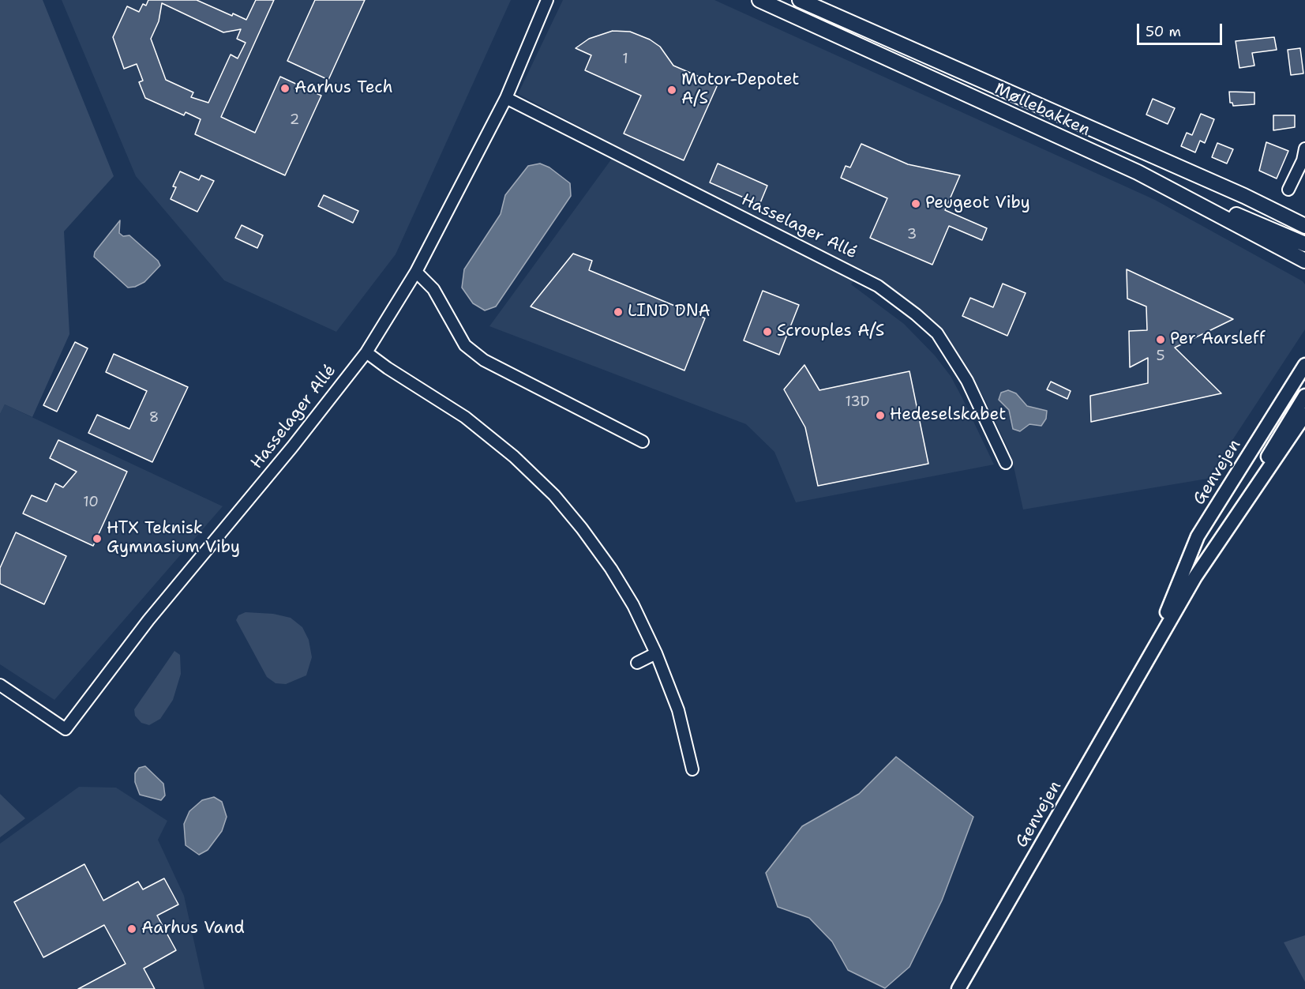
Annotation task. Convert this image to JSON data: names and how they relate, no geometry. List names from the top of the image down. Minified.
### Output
{"streets":{"main road":["Møllebakken"],"street":["Hasselager Allé","Genvejen"]},"places":["Aarhus Tech","Motor-Depotet A/S","Peugeot Viby","LIND DNA","Scrouples A/S","Per Aarsleff","Hedeselskabet","HTX Teknisk Gymnasium Viby","Aarhus Vand"],"house_numbers":["1","2","3","5","13D","8","10"],"scale_bar":"50 m"}
